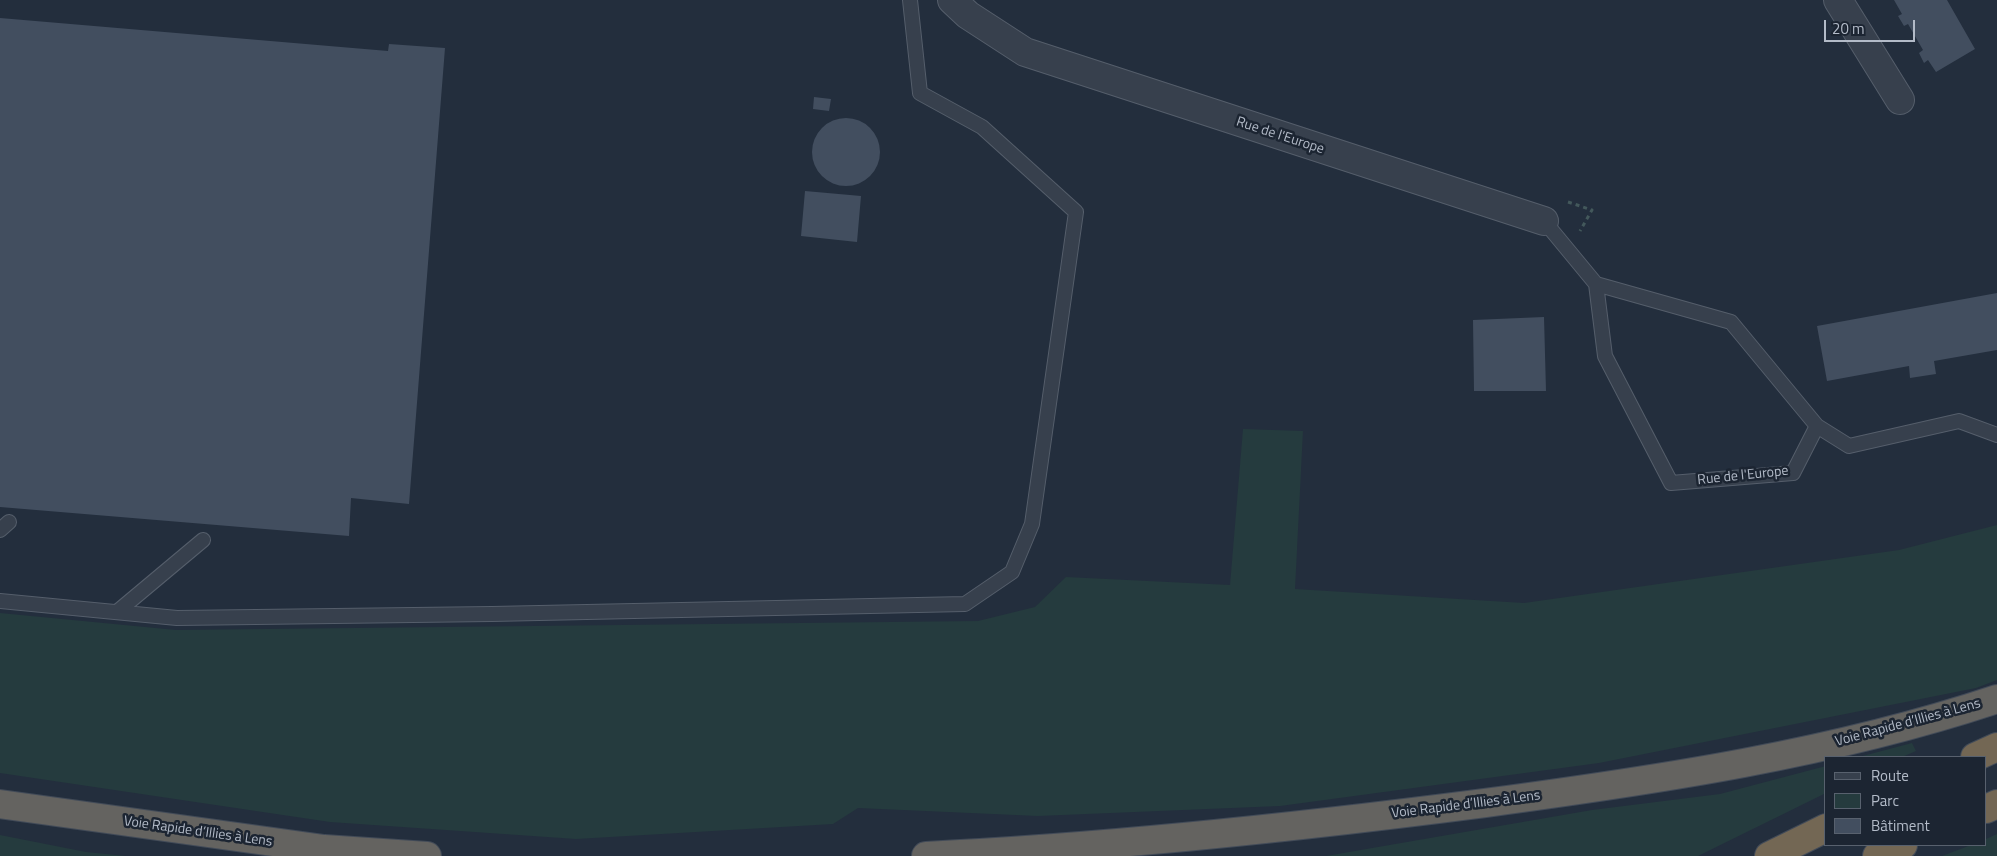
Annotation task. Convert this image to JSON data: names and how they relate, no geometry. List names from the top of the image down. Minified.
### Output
{"streets":{"highway":["Voie Rapide d’Illies à Lens"],"street":["Rue de l'Europe"]},"legend":["Route","Parc","Bâtiment"],"scale_bar":"20 m"}
